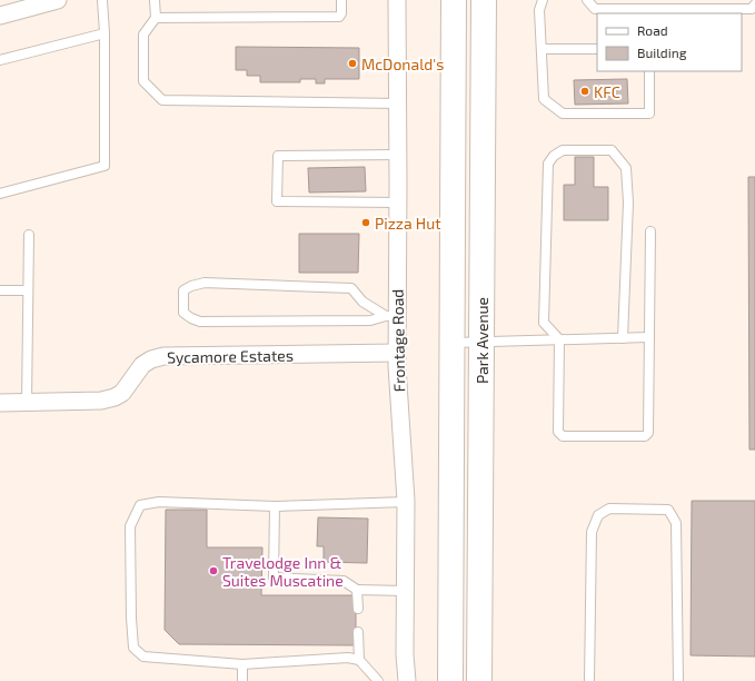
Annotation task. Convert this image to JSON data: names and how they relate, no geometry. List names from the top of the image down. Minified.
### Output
{"streets":{"main road":["Park Avenue"],"street":["Frontage Road","Sycamore Estates"]},"crossings":[["Frontage Road","Sycamore Estates"]],"places":["McDonald's","KFC","Pizza Hut","Travelodge Inn & Suites Muscatine"],"legend":["Road","Building"]}
